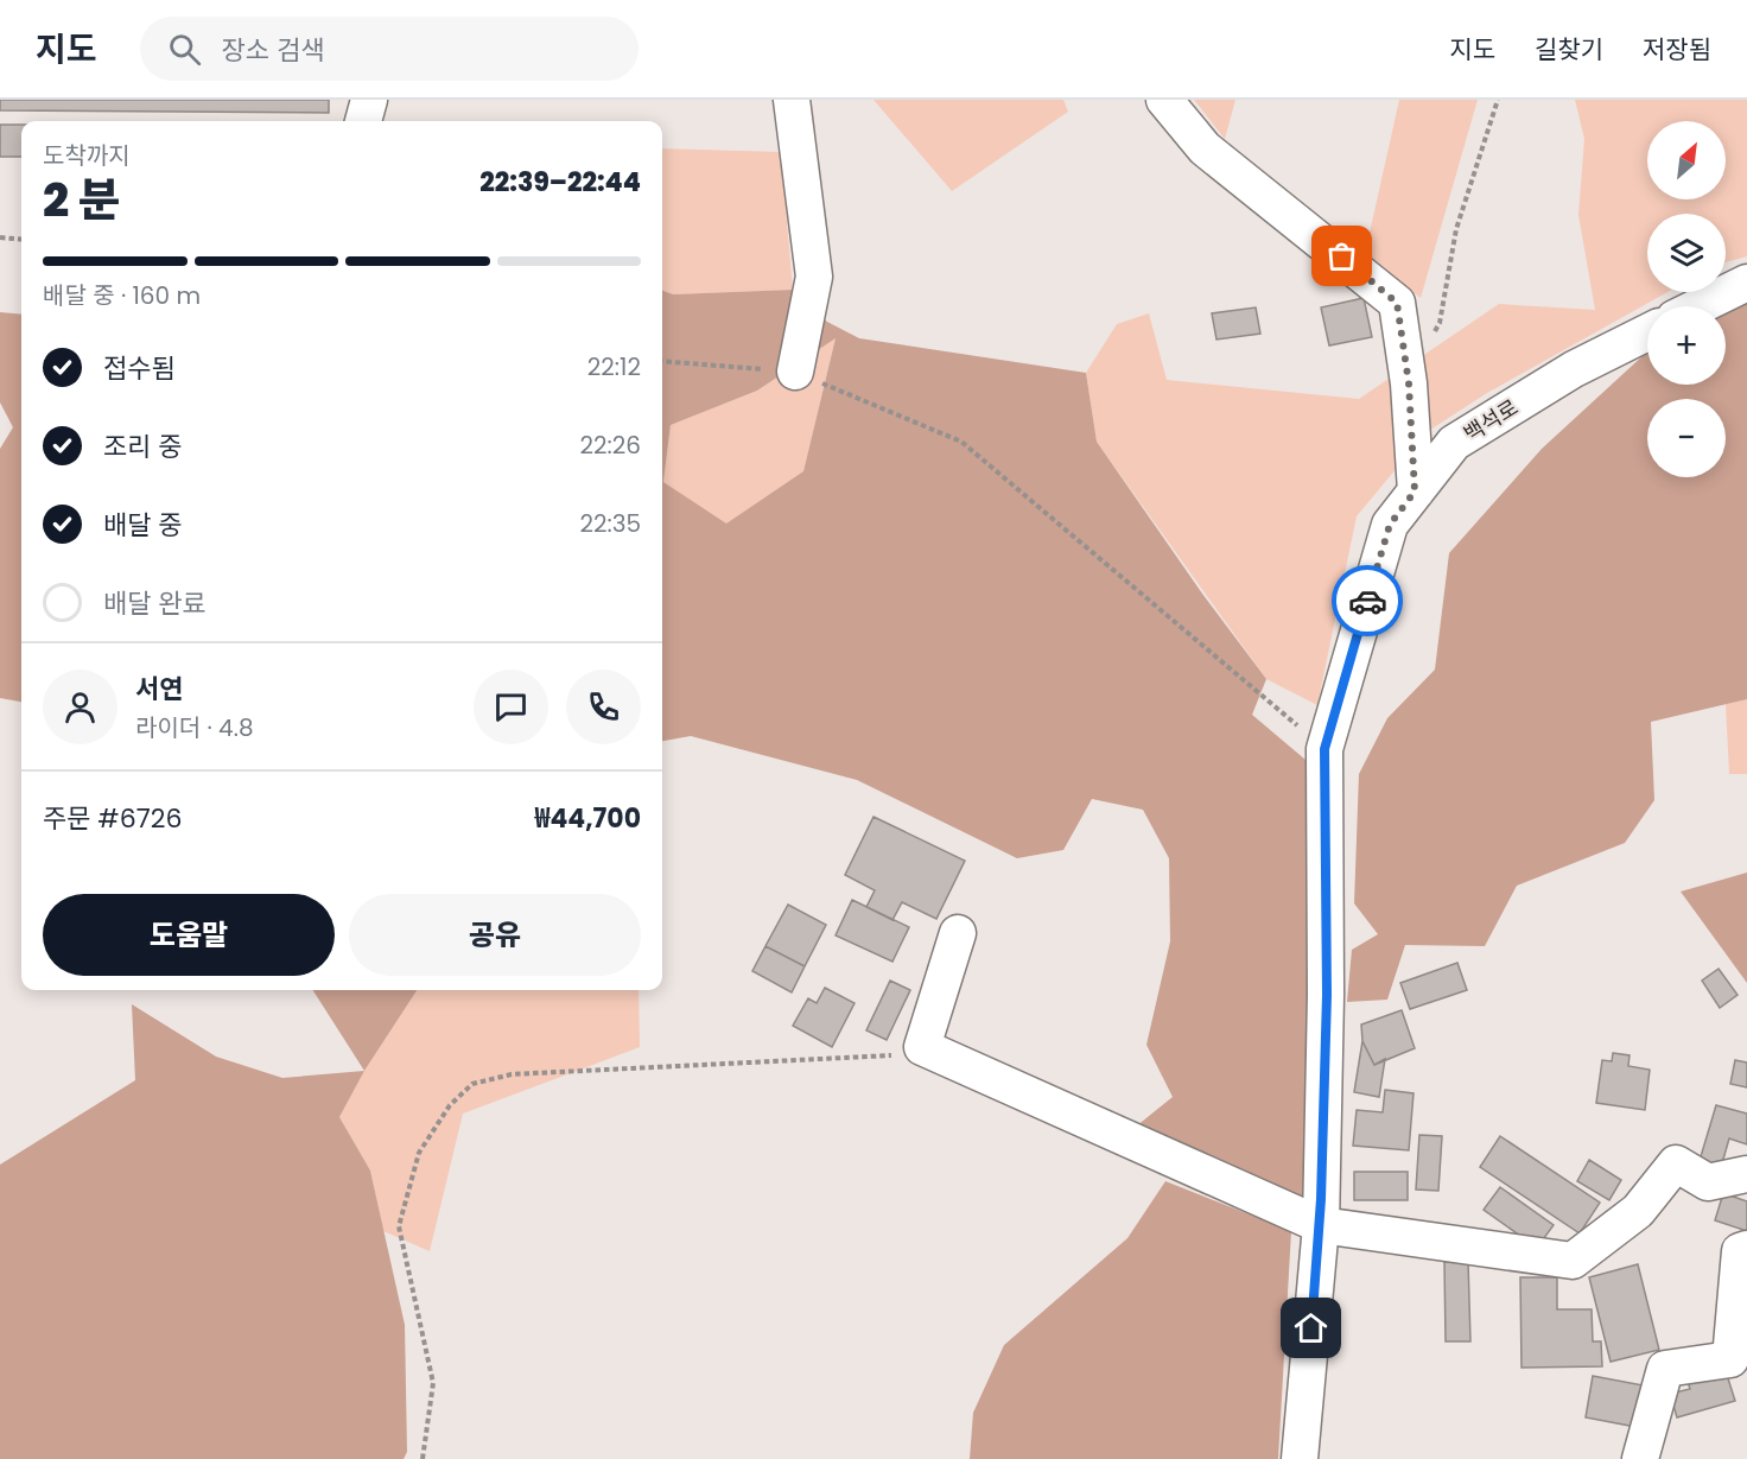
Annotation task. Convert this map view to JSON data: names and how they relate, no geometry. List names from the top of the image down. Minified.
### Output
{"streets":{"street":["백석로"]},"north":"top right","page":{"header":"지도","search":"장소 검색","nav":["지도","길찾기","저장됨"],"map_buttons":["+","−"],"heading":["2 분","도착까지","22:39–22:44"],"panel":["서연","라이더 · 4.8","주문 #6726","₩44,700"],"bar":"배달 중 · 160 m","list":[["접수됨","22:12"],["조리 중","22:26"],["배달 중","22:35"],"배달 완료"],"buttons":["도움말","공유"]}}
